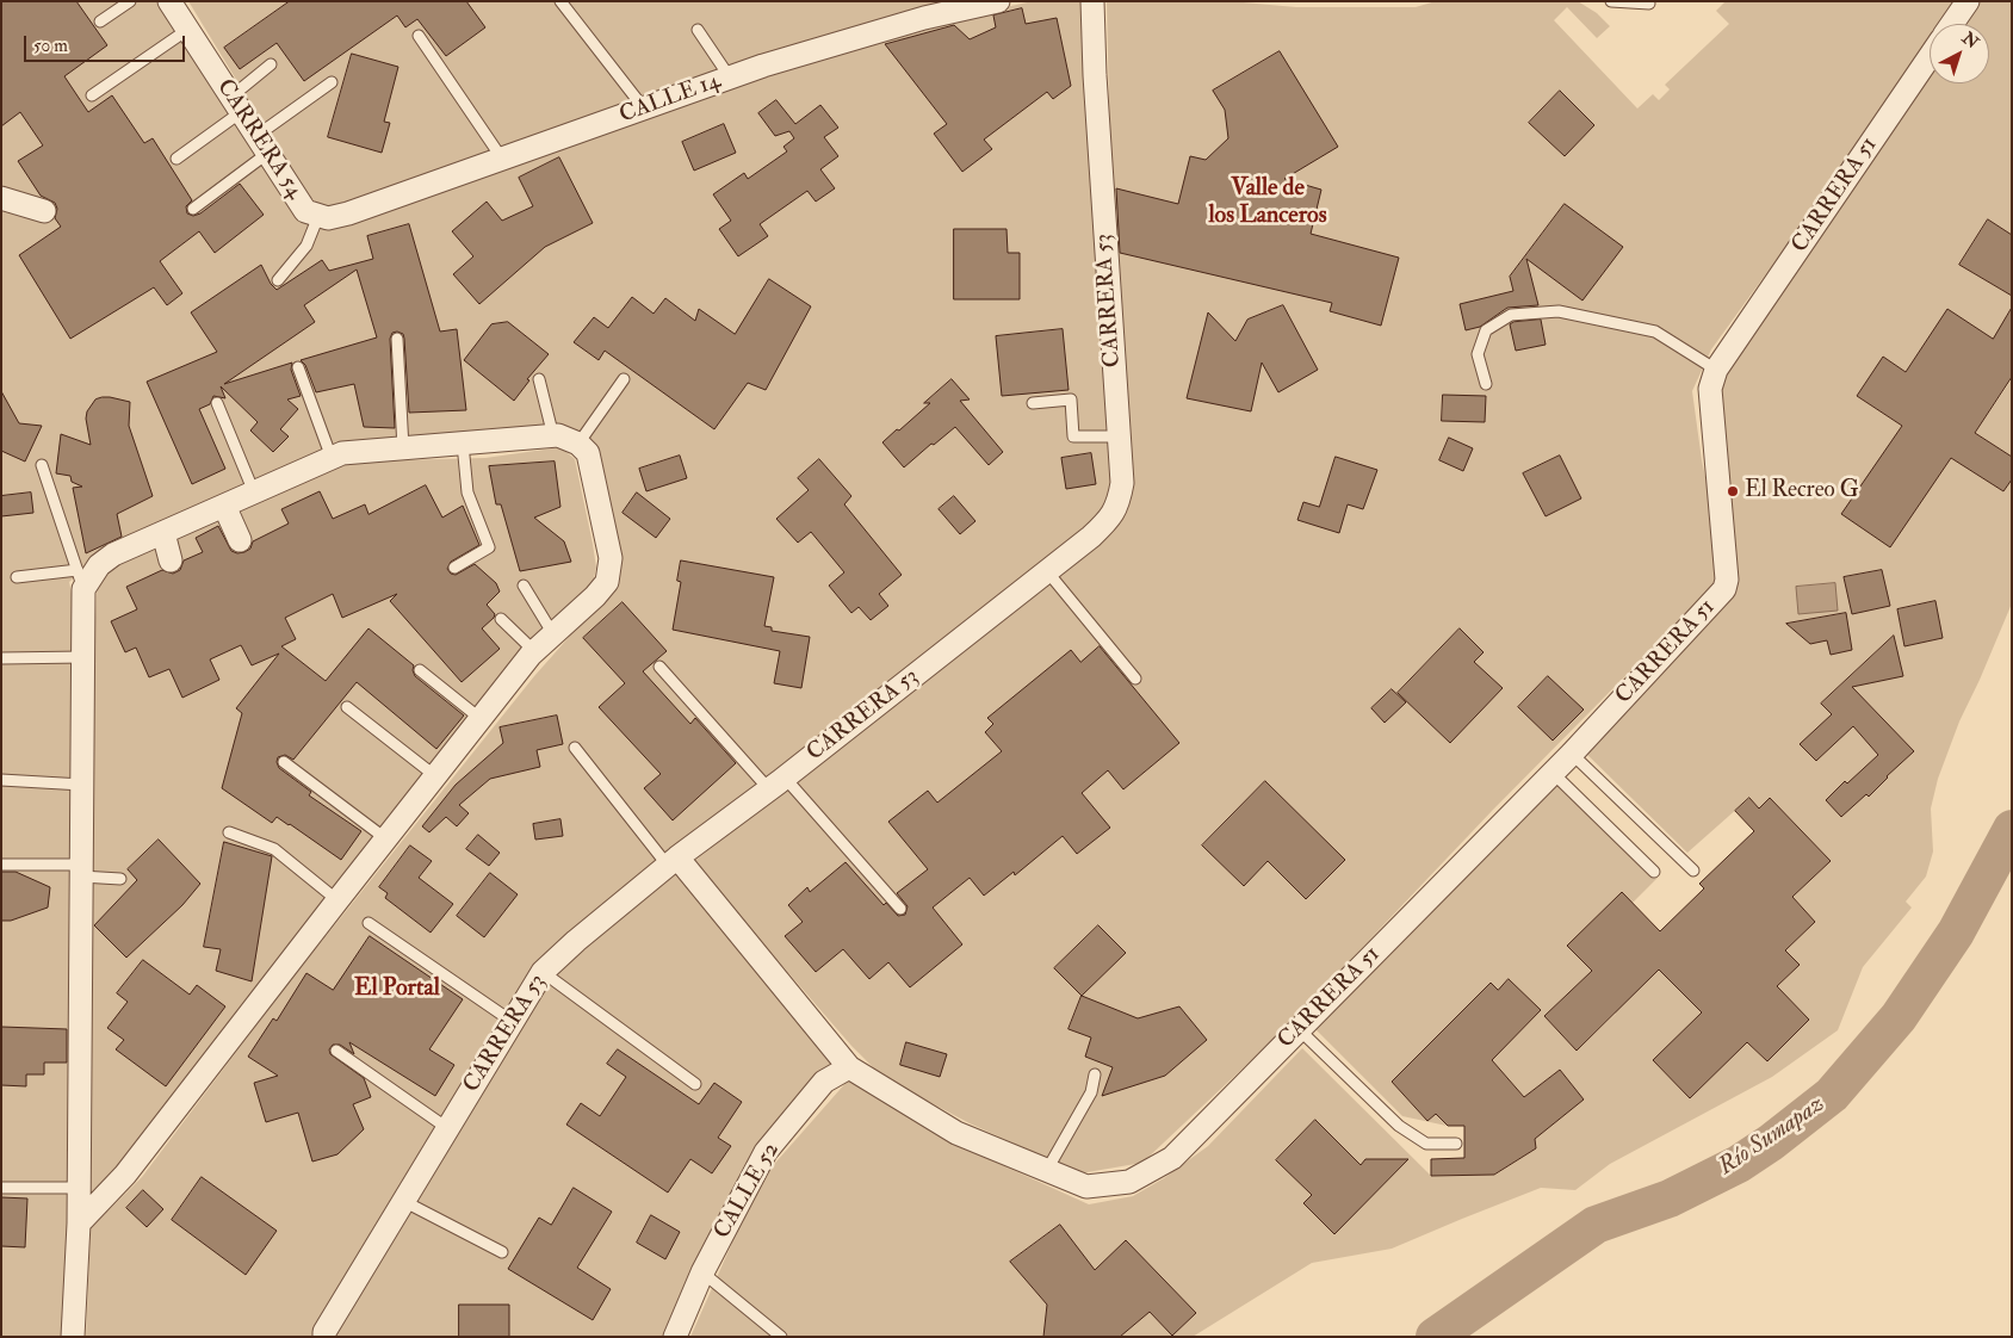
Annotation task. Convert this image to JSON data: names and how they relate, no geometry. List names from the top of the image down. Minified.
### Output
{"streets":{"street":["CALLE 14","CARRERA 54","CARRERA 51","CARRERA 53","CALLE 52"]},"crossings":[["CALLE 14","CARRERA 54"],["CARRERA 51","CARRERA 53"],["CARRERA 51","CALLE 52"]],"districts":["Valle de los Lanceros","El Portal"],"water":["Río Sumapaz"],"places":["El Recreo G"],"scale_bar":"50 m","north":"top right"}
